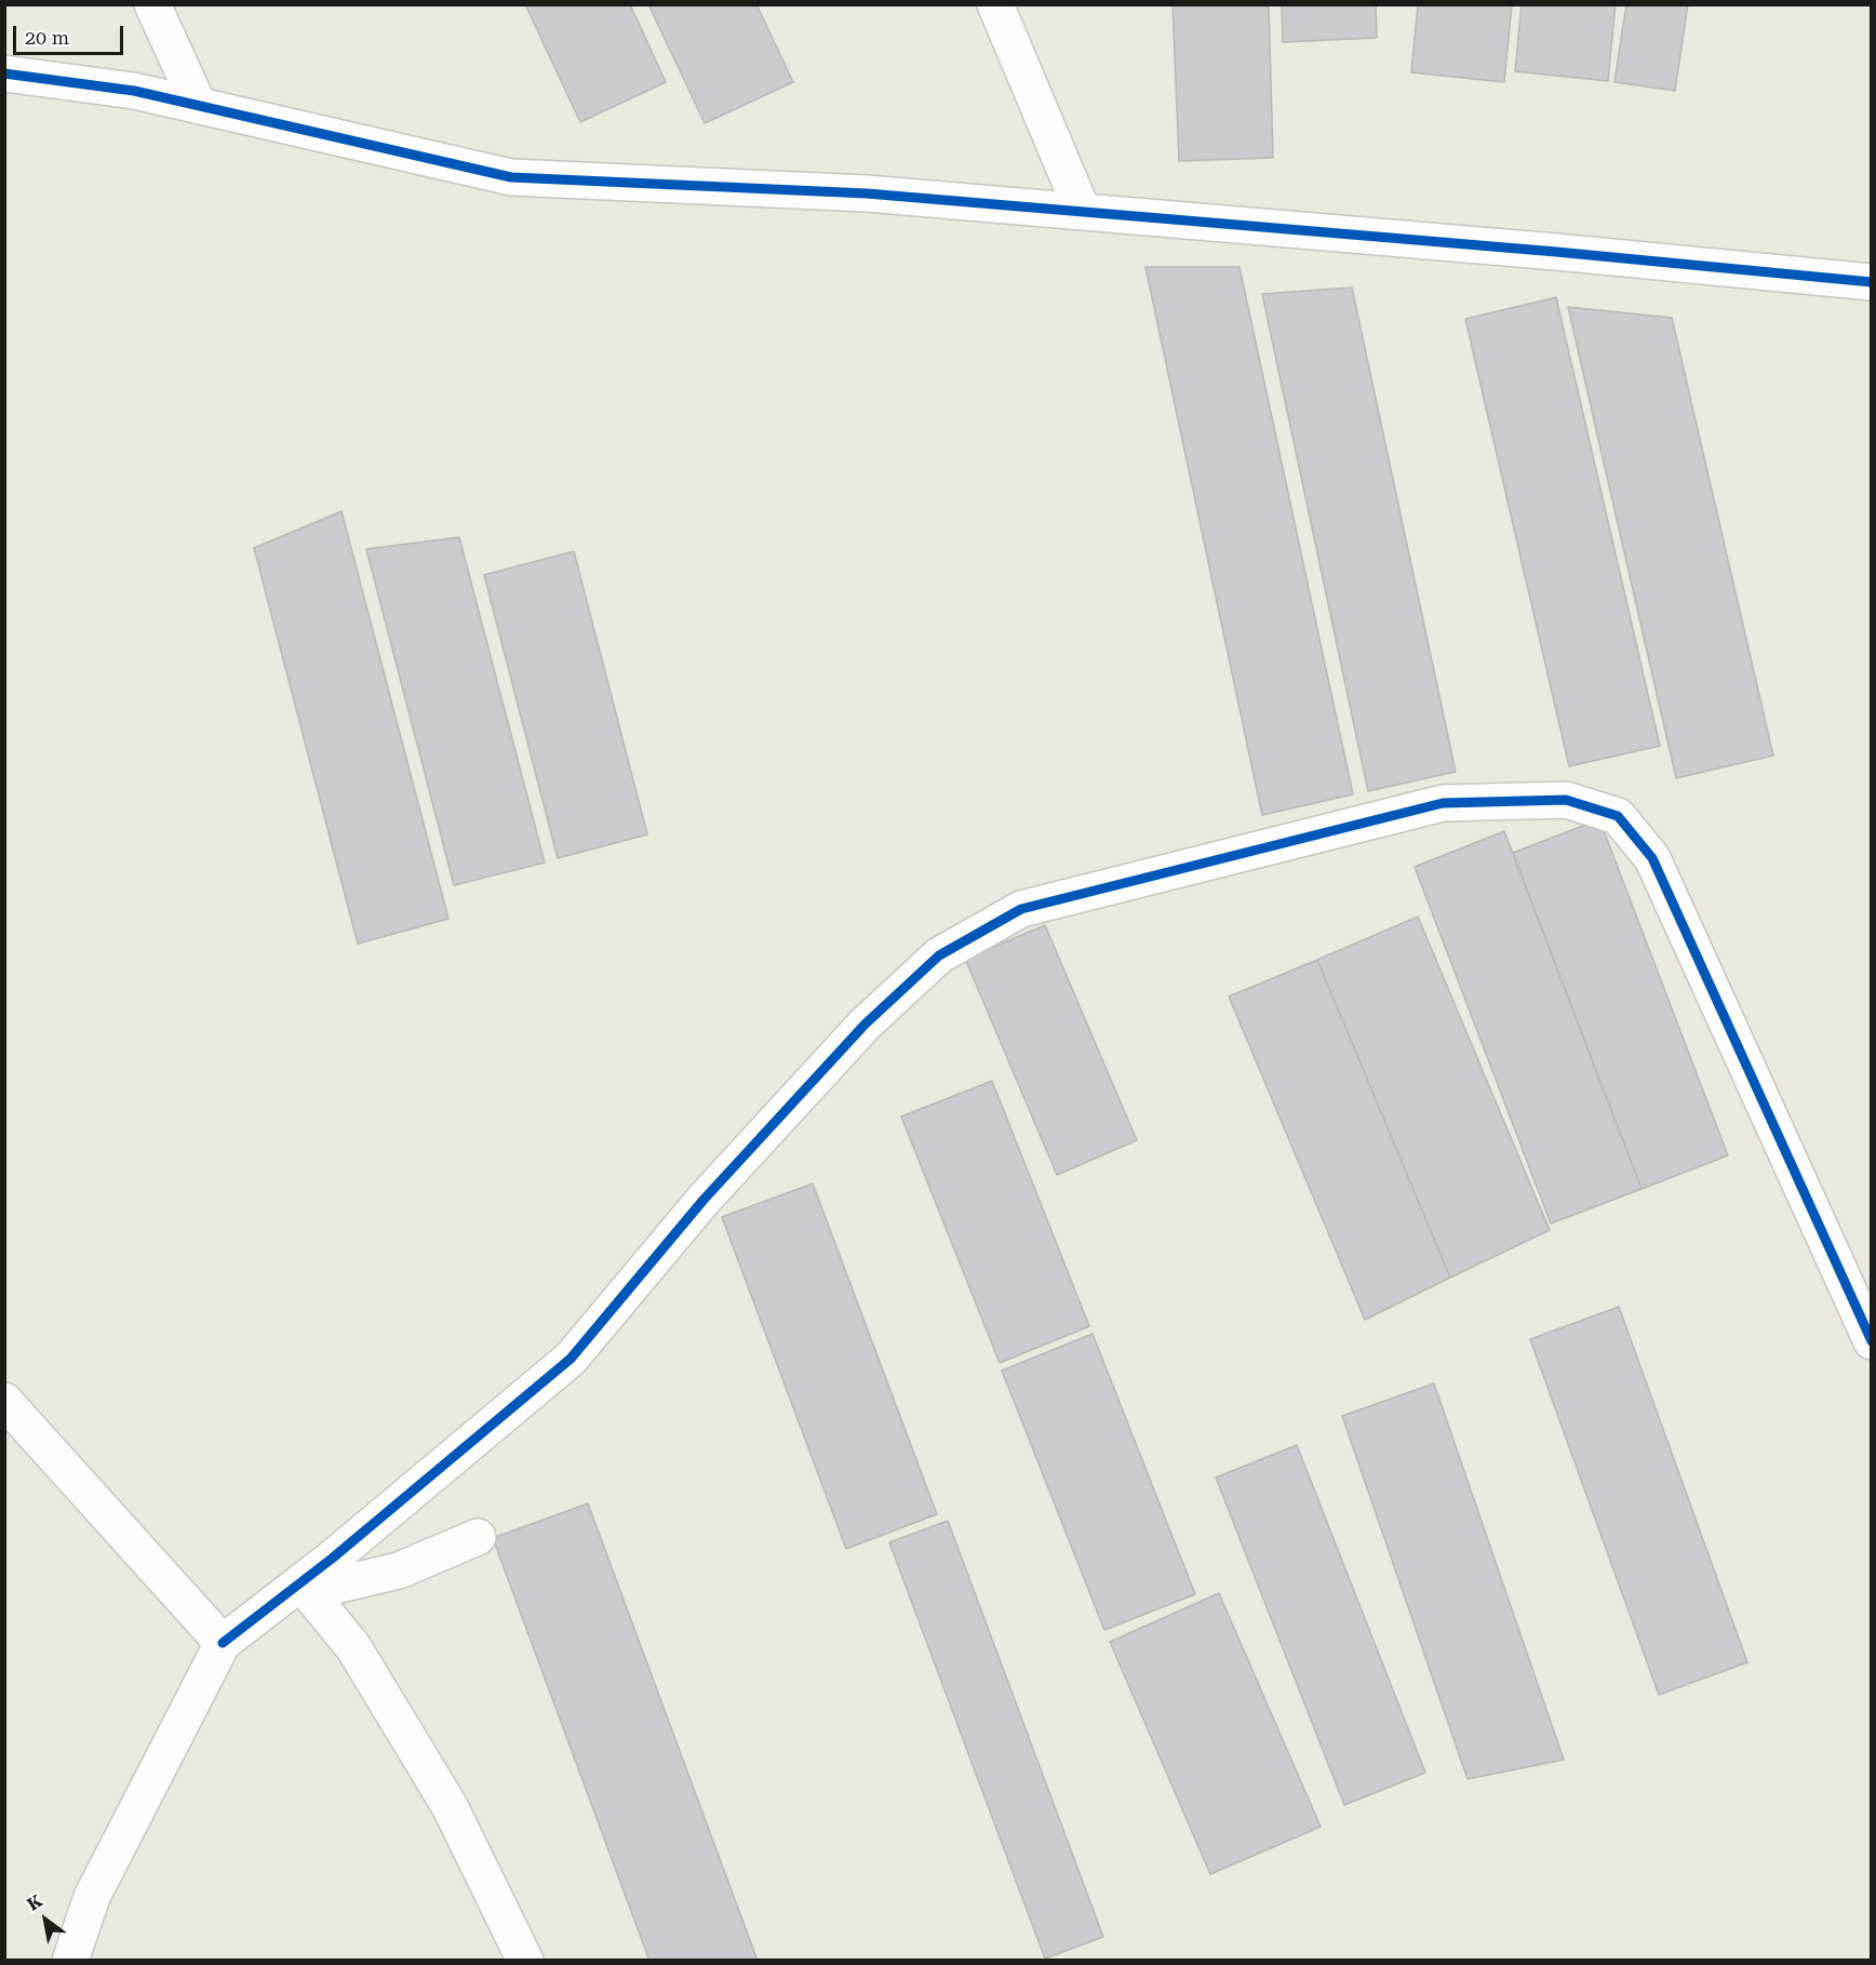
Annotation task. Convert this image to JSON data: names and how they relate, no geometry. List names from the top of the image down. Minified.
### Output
{"scale_bar":"20 m","north":"top left"}
